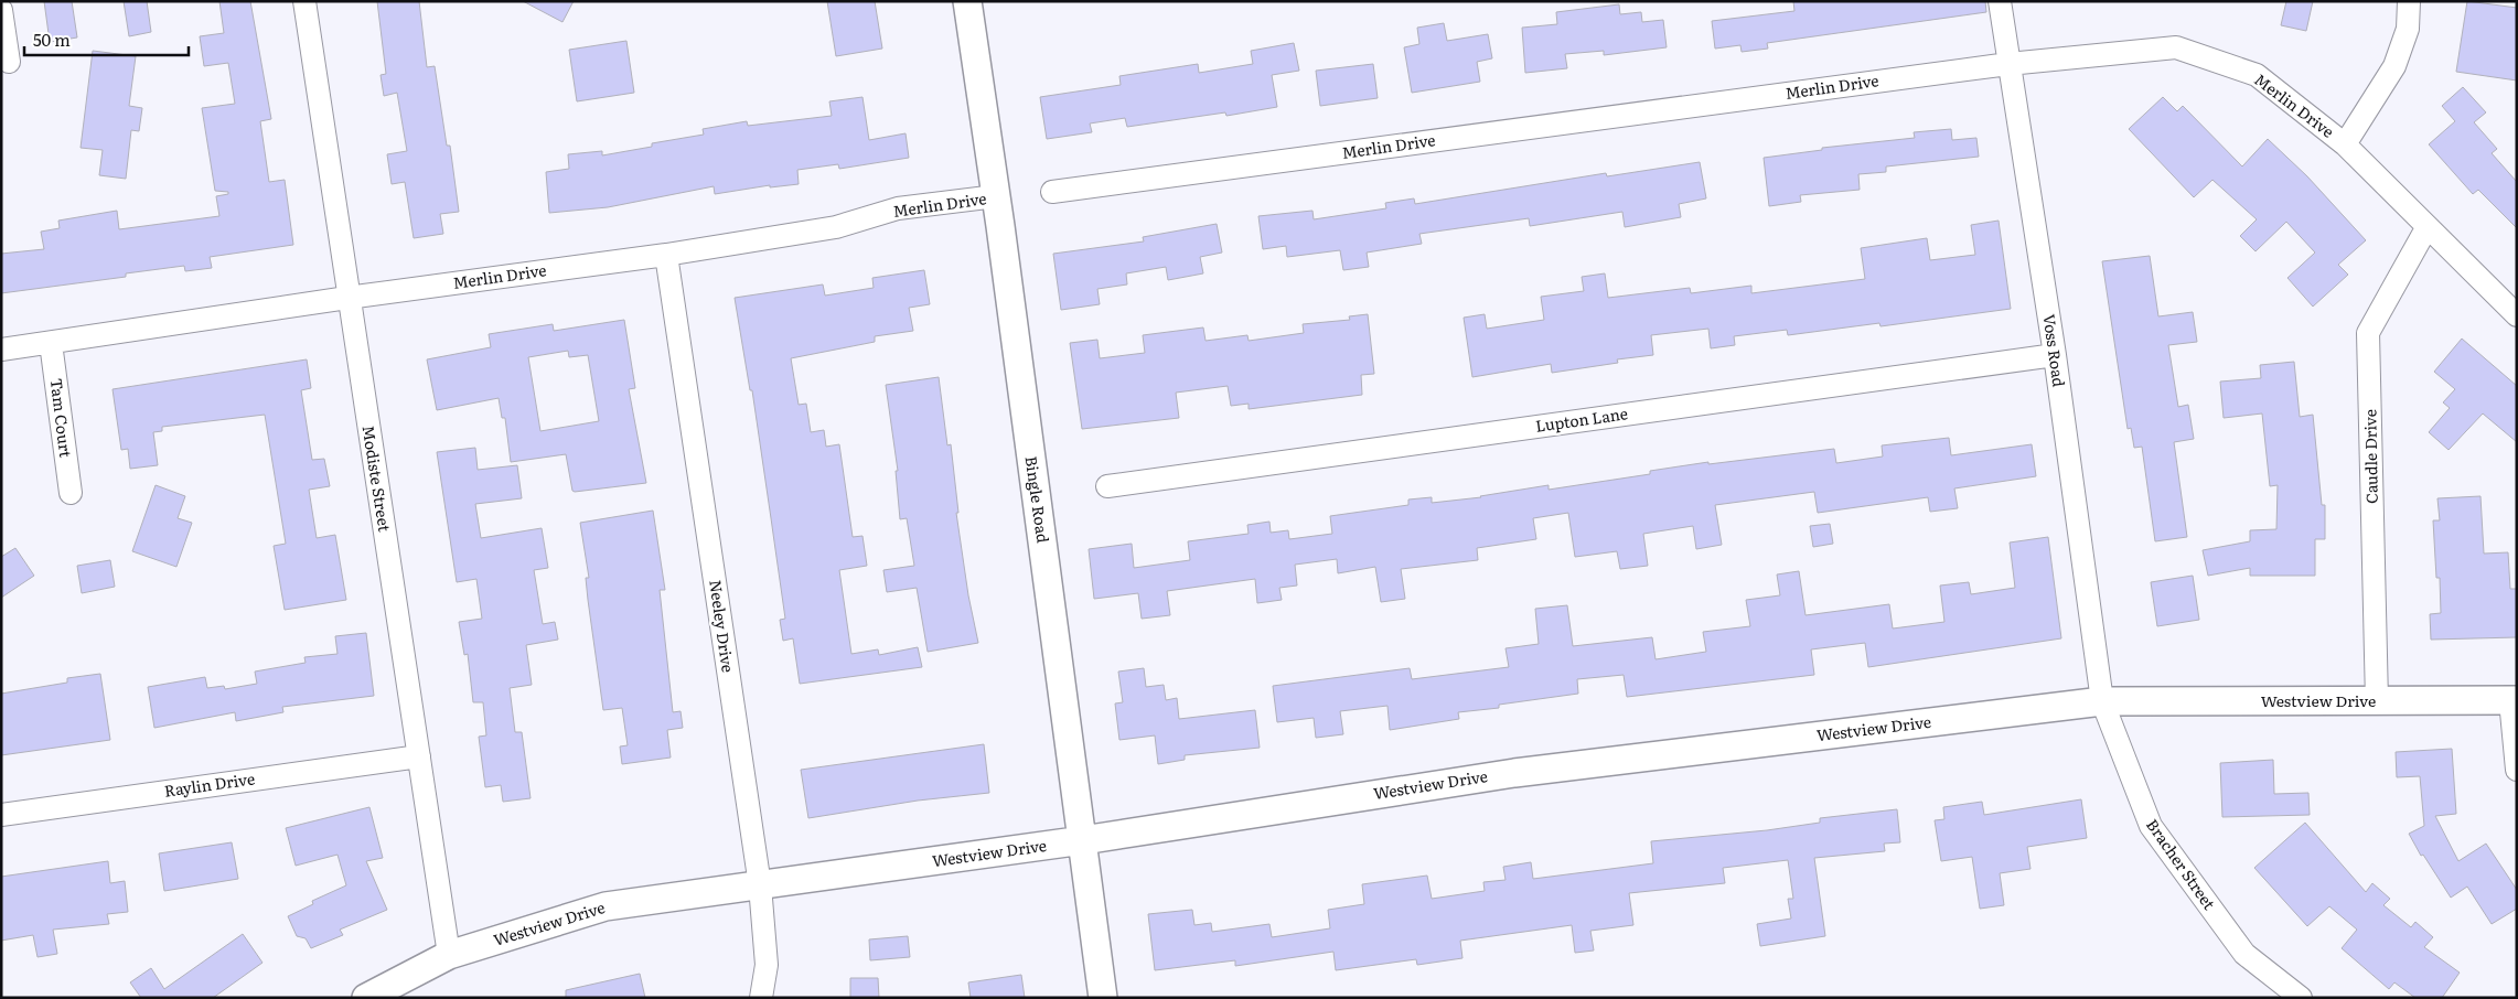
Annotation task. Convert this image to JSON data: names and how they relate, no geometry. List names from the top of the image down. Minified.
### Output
{"streets":{"main road":["Bingle Road","Westview Drive"],"street":["Merlin Drive","Voss Road","Tam Court","Lupton Lane","Caudle Drive","Modiste Street","Neeley Drive","Raylin Drive","Bracher Street"]},"crossings":[["Merlin Drive","Voss Road"],["Merlin Drive","Tam Court"],["Merlin Drive","Caudle Drive"],["Merlin Drive","Modiste Street"],["Merlin Drive","Bingle Road"],["Merlin Drive","Neeley Drive"],["Voss Road","Lupton Lane"],["Voss Road","Westview Drive"],["Voss Road","Bracher Street"],["Caudle Drive","Westview Drive"],["Modiste Street","Westview Drive"],["Modiste Street","Raylin Drive"],["Bingle Road","Westview Drive"],["Neeley Drive","Westview Drive"],["Westview Drive","Bracher Street"]],"scale_bar":"50 m"}
